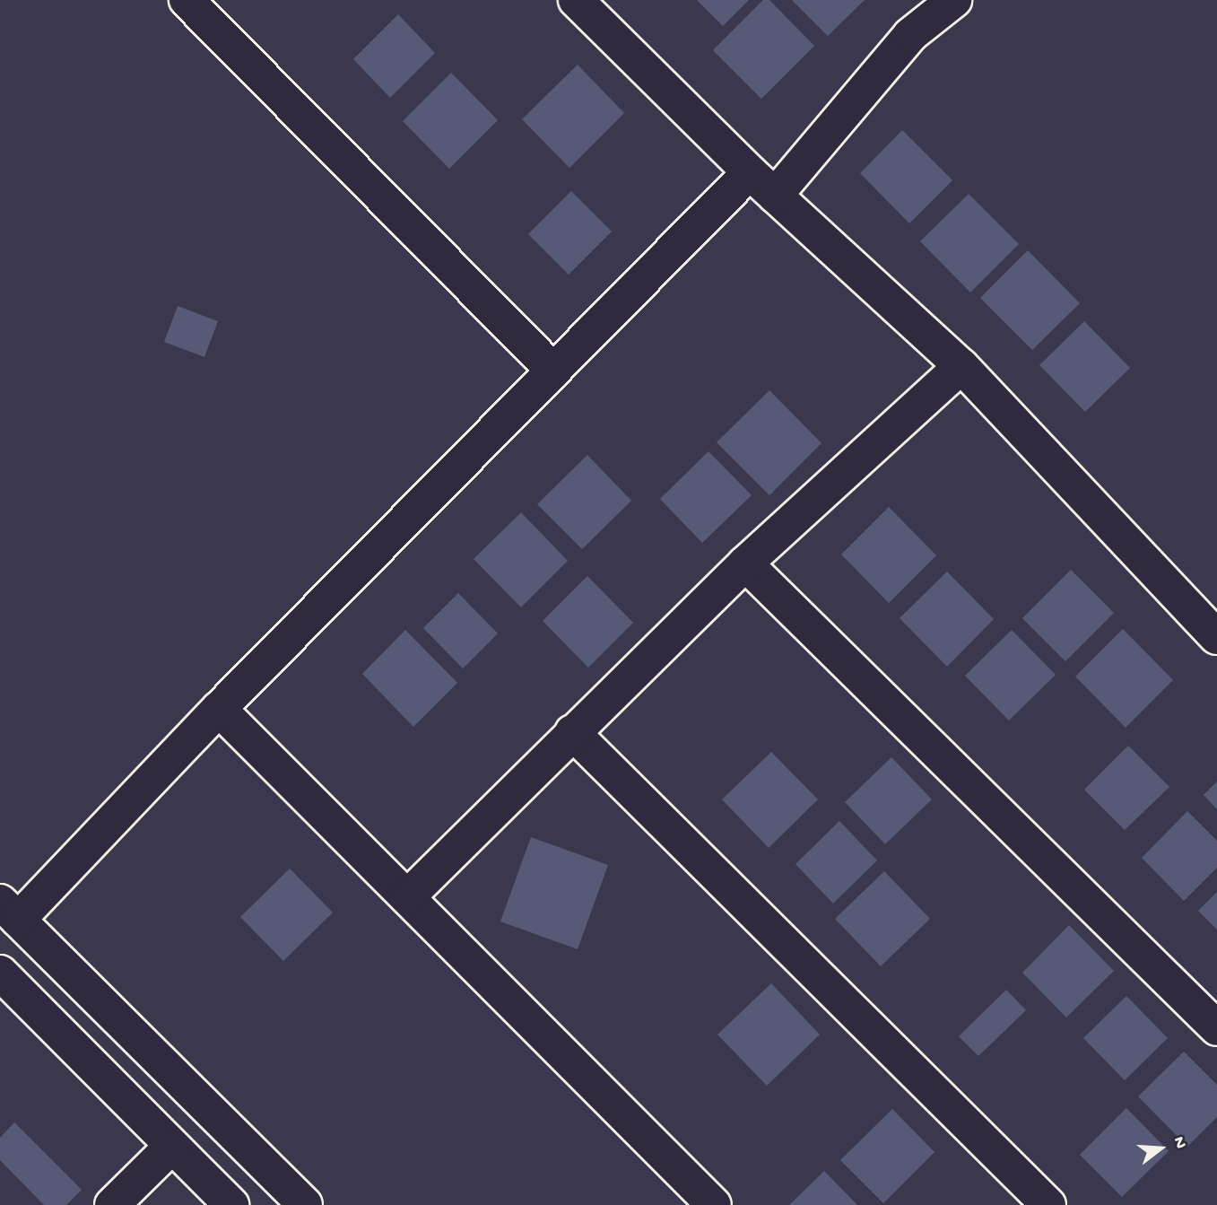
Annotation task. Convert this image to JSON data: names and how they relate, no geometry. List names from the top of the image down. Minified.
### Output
{"north":"right"}
